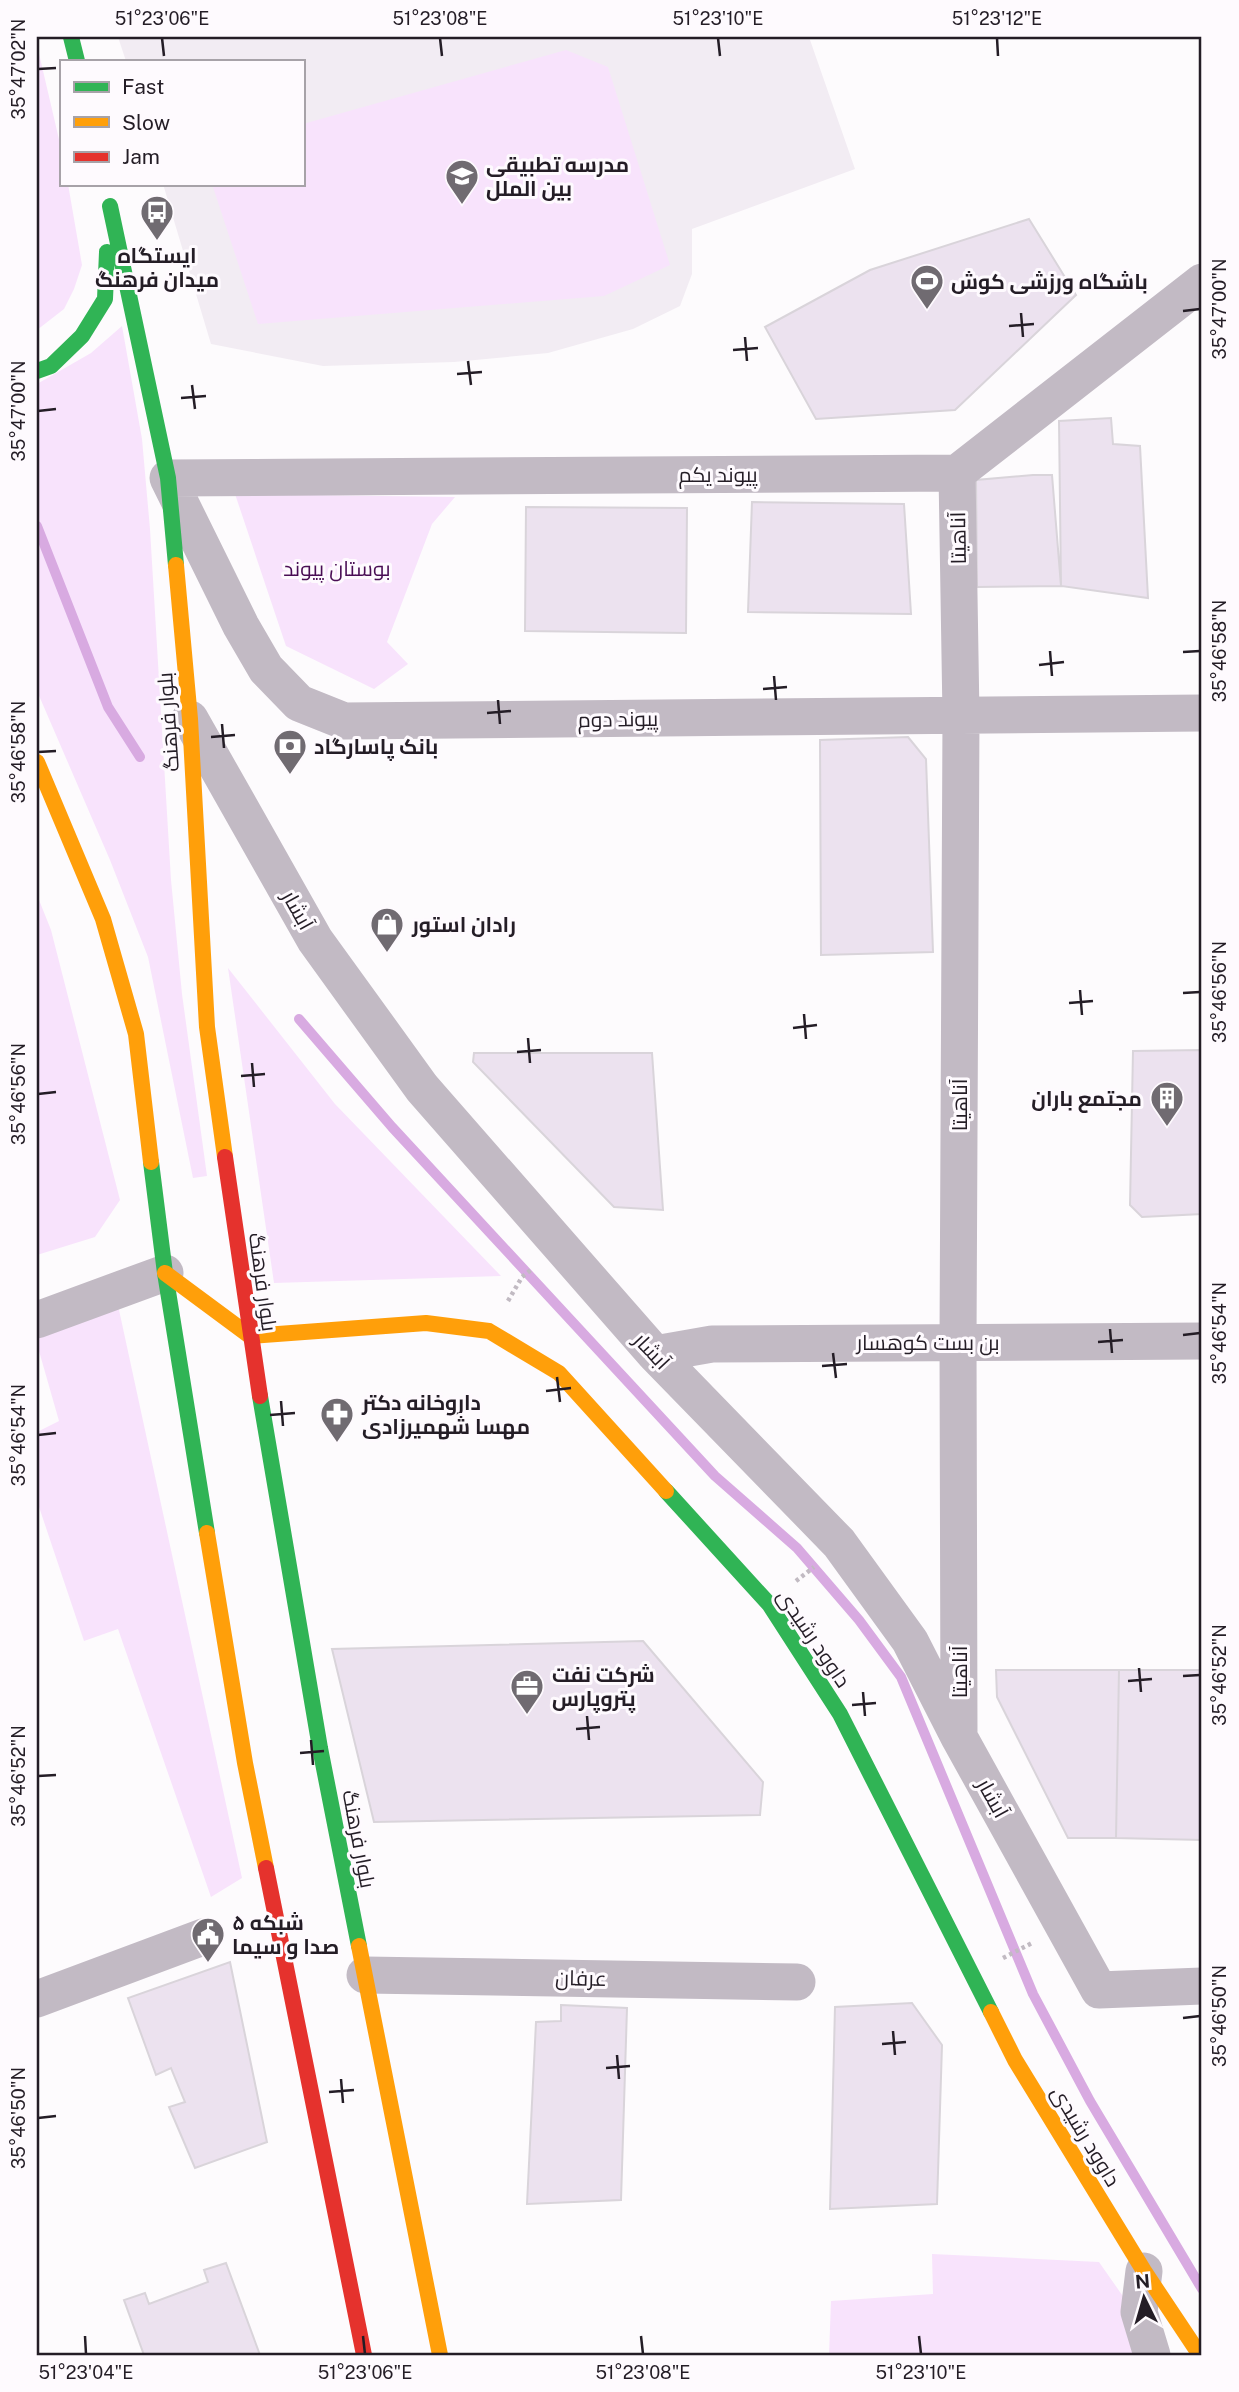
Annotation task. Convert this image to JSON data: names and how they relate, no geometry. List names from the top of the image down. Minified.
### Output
{"streets":{"main road":["بلوار فرهنگ","داوود رشیدی"],"street":["پیوند یکم","آناهیتا","پیوند دوم","آبشار","بن بست کوهسار","عرفان"]},"crossings":[["پیوند یکم","آناهیتا"],["پیوند یکم","پیوند دوم"],["پیوند یکم","بلوار فرهنگ"],["آناهیتا","پیوند دوم"],["آناهیتا","آبشار"],["آناهیتا","بن بست کوهسار"],["پیوند دوم","بلوار فرهنگ"],["بلوار فرهنگ","آبشار"],["بلوار فرهنگ","داوود رشیدی"],["بلوار فرهنگ","عرفان"],["آبشار","بن بست کوهسار"]],"parks":["بوستان پیوند"],"places":{"school or university":["مدرسه تطبیقی بین الملل"],"bus stop":["ایستگاه میدان فرهنگ"],"sports":["باشگاه ورزشی کوش"],"bank":["بانک پاسارگاد"],"shop":["رادان استور"],"building":["مجتمع باران"],"pharmacy":["داروخانه دکتر مهسا شهمیرزادی"],"office":["شرکت نفت پتروپارس"],"public building":["شبکه ۵ صدا و سیما"]},"legend":["Fast","Slow","Jam"],"north":"top","coordinates":["51°23'06\"E","51°23'08\"E","51°23'10\"E","51°23'12\"E","35°47'02\"N","35°47'00\"N","35°46'58\"N","35°46'56\"N","35°46'54\"N","35°46'52\"N","35°46'50\"N","51°23'04\"E"]}
